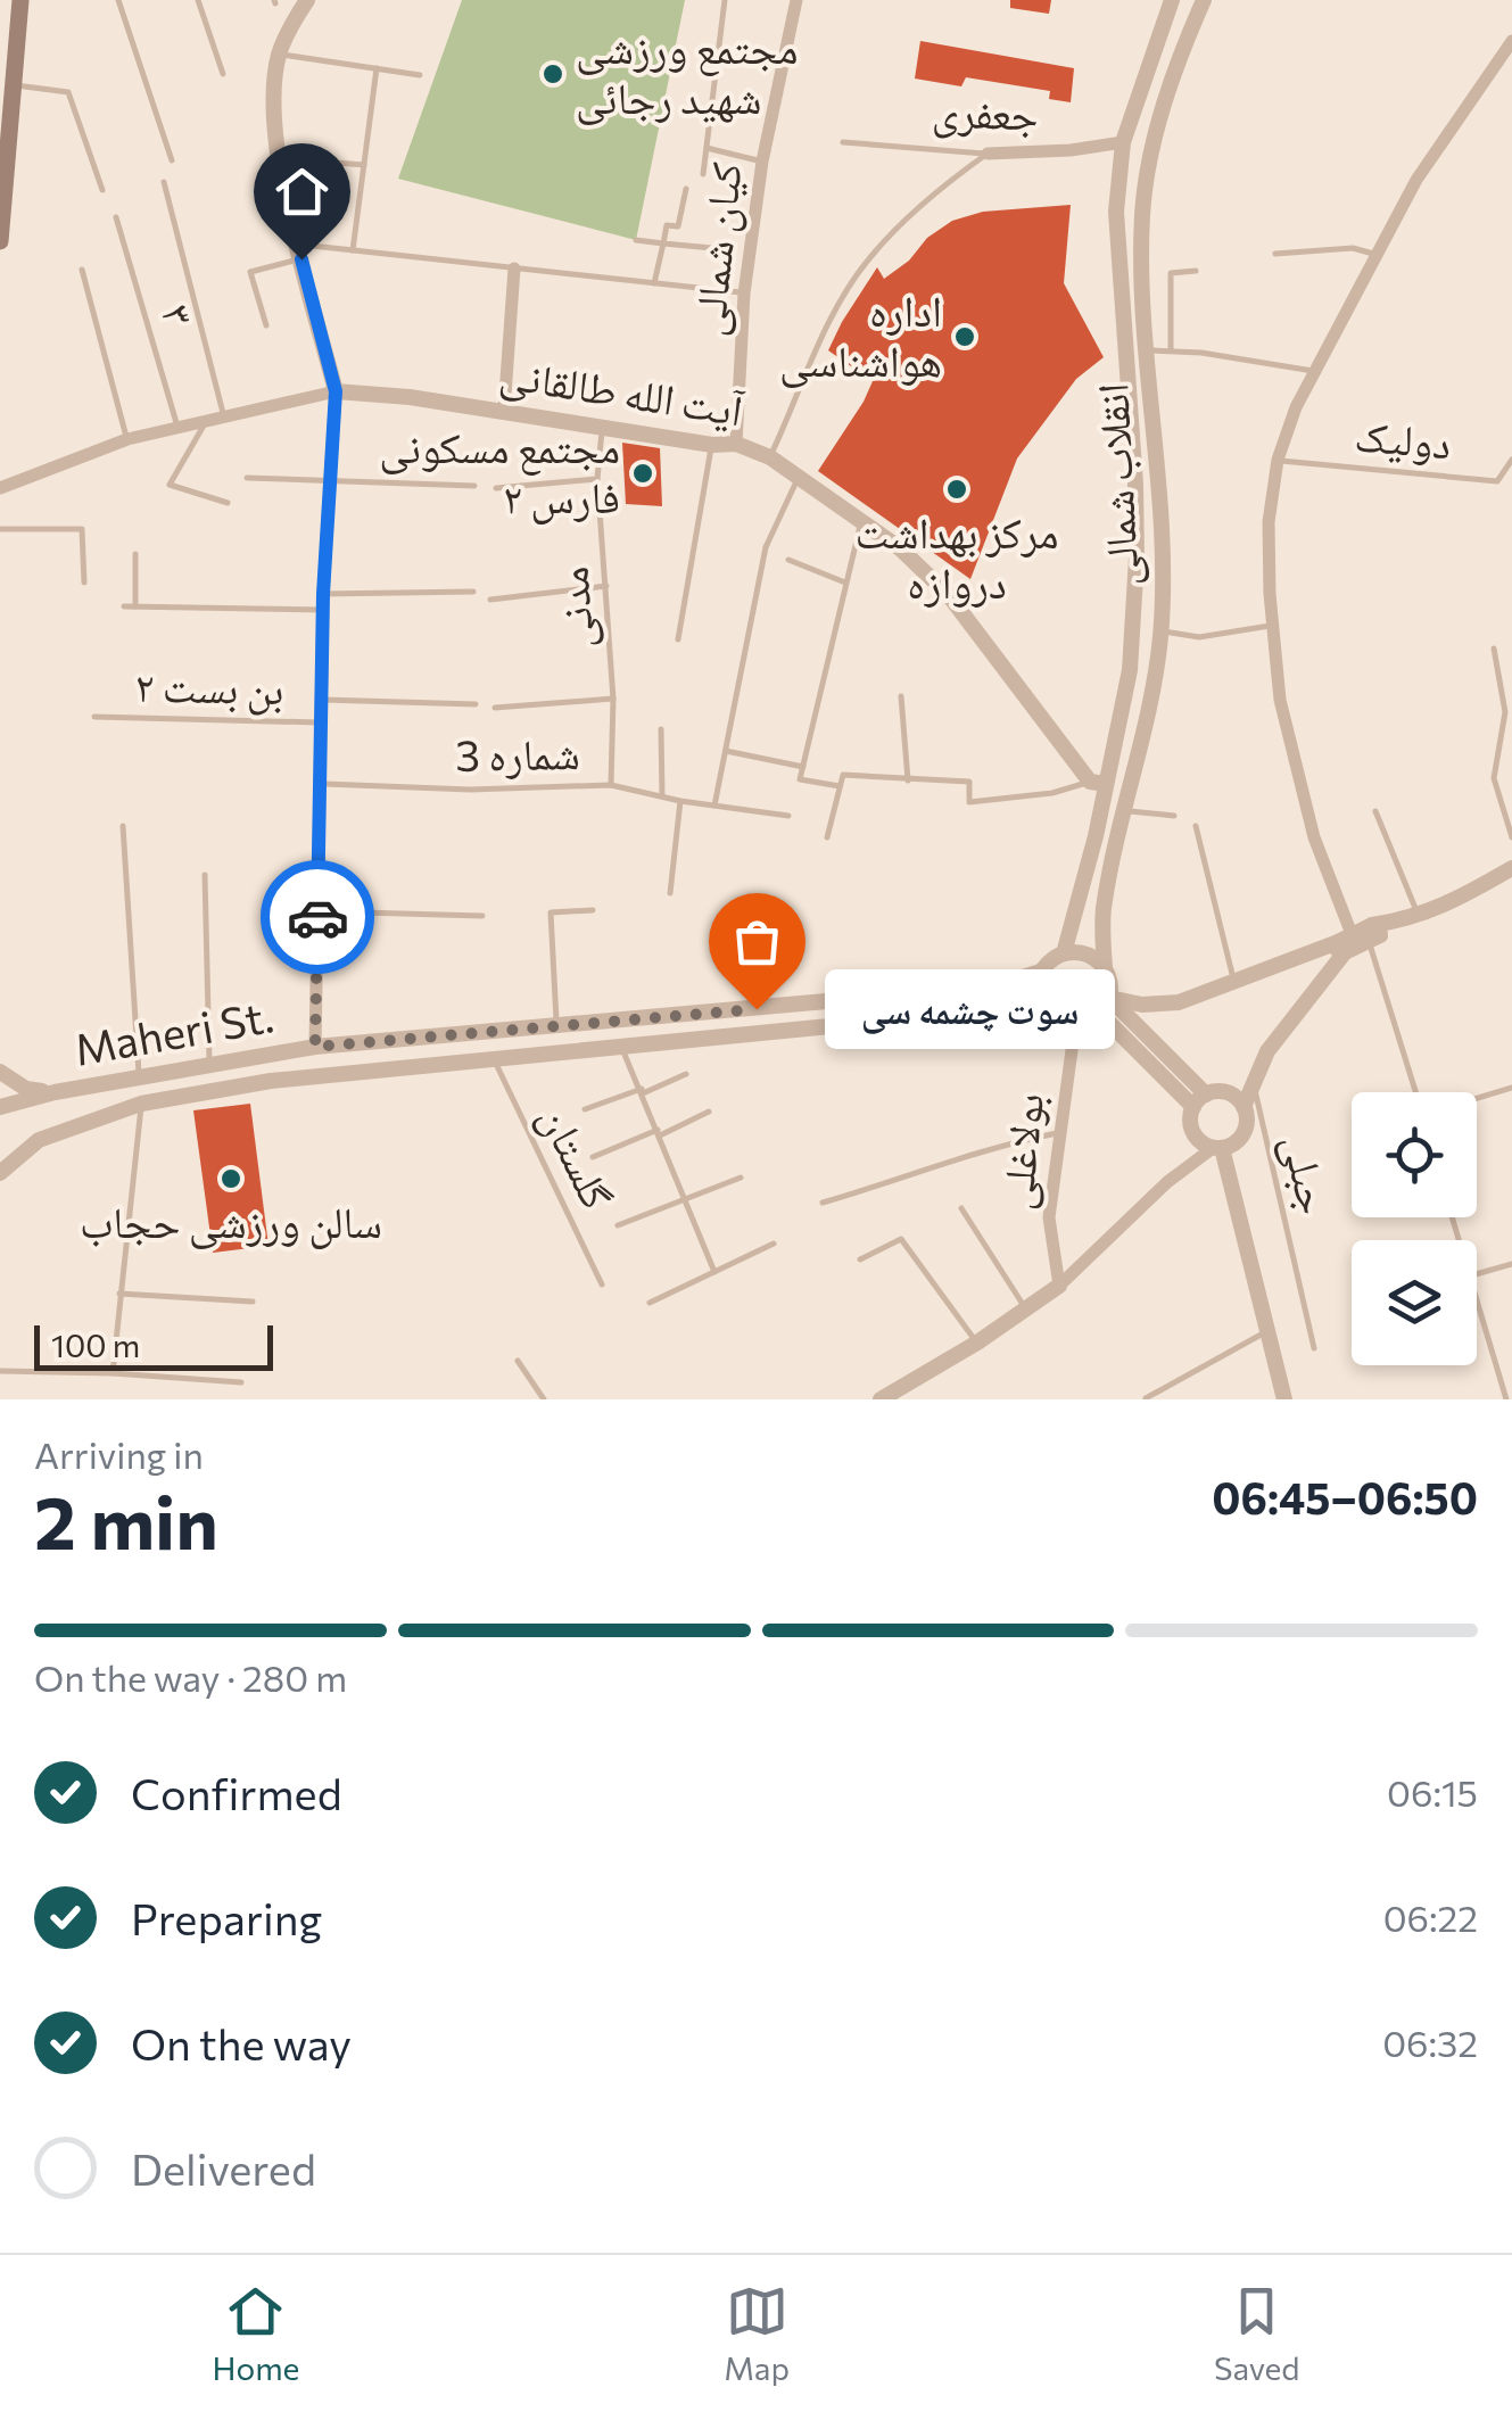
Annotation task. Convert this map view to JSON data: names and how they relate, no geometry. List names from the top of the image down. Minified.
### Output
{"streets":{"street":["جعفری","کیان شمالی","آیت الله طالقانی","انقلاب شمالی","Maheri St.","بولاغلی"],"lane":["۳","دولیک","مدنی","بن بست ۲","شماره 3","گلستان","جبلی"]},"crossings":[["جعفری","انقلاب شمالی"],["کیان شمالی","آیت الله طالقانی"],["۳","آیت الله طالقانی"],["آیت الله طالقانی","انقلاب شمالی"],["آیت الله طالقانی","مدنی"],["انقلاب شمالی","Maheri St."],["انقلاب شمالی","بولاغلی"],["مدنی","شماره 3"],["Maheri St.","بولاغلی"],["Maheri St.","گلستان"]],"places":["مجتمع ورزشی شهید رجائی","اداره هواشناسی","مجتمع مسکونی فارس ۲","مرکز بهداشت دروازه","سوت چشمه سی","سالن ورزشی حجاب"],"scale_bar":"100 m","page":{"bubble":"سوت چشمه سی","scale":"100 m","heading":["2 min","Arriving in","06:45–06:50"],"bar":"On the way · 280 m","list":[["Confirmed","06:15"],["Preparing","06:22"],["On the way","06:32"],"Delivered"],"tabs":["Home","Map","Saved"]}}
